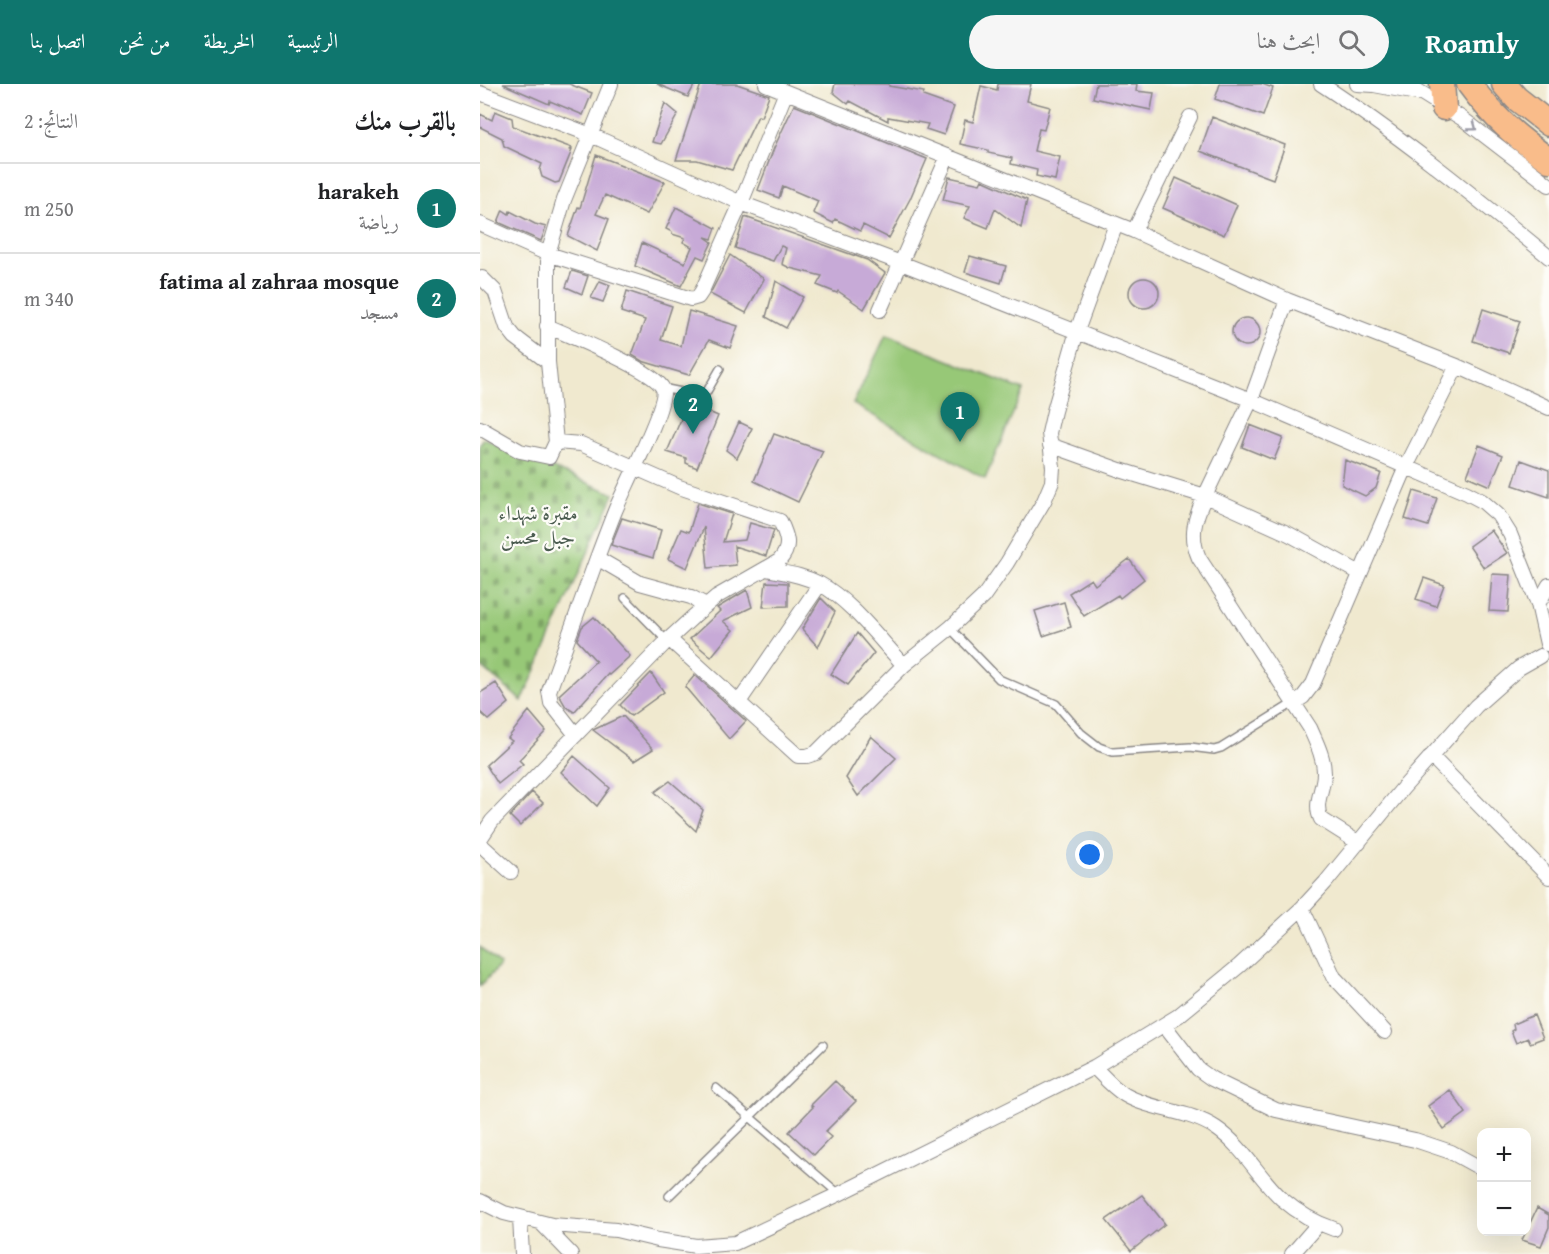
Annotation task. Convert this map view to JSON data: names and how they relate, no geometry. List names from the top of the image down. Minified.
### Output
{"parks":["مقبرة شهداء جبل محسن"],"page":{"header":"Roamly","search":"ابحث هنا","nav":["الرئيسية","الخريطة","من نحن","اتصل بنا"],"heading":["بالقرب منك","النتائج: 2"],"list":[{"mark":"1","name":"harakeh","note":"رياضة","value":"250 m"},{"mark":"2","name":"fatima al zahraa mosque","note":"مسجد","value":"340 m"}],"pins":["2","1"],"map_buttons":["+","−"]}}
